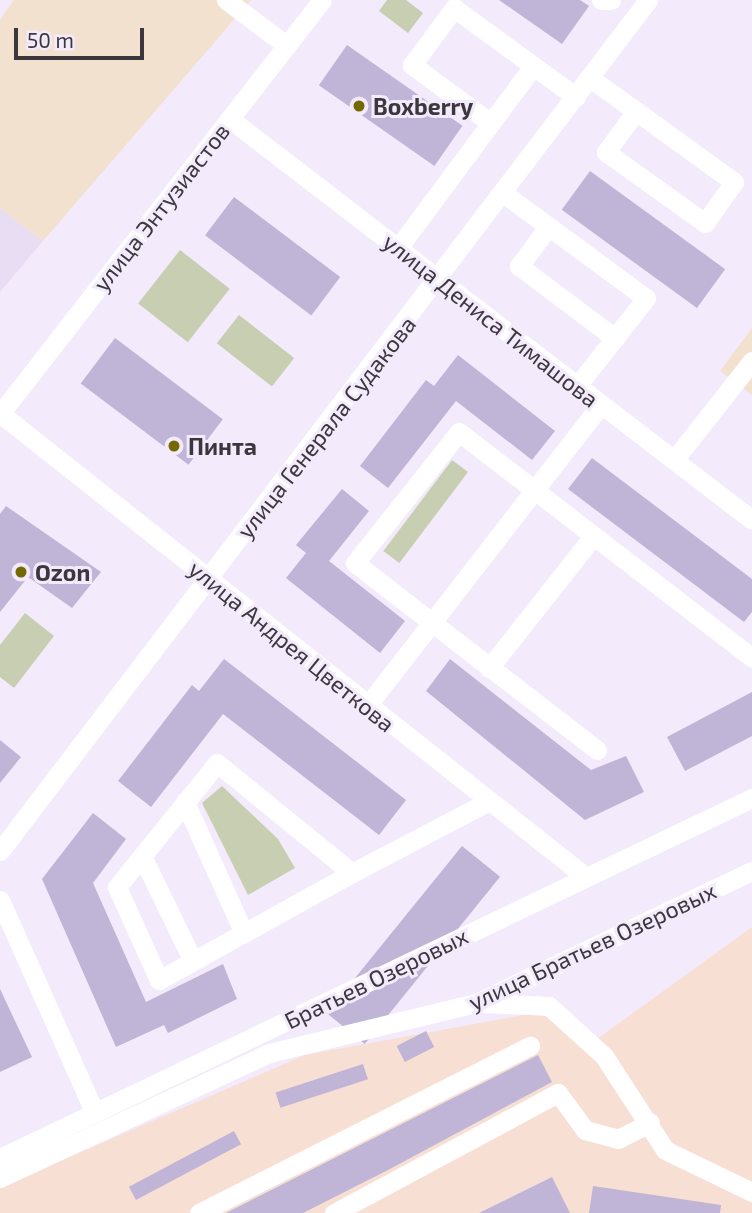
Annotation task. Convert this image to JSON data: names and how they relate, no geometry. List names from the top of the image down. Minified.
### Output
{"streets":{"street":["улица Энтузиастов","улица Дениса Тимашова","улица Генерала Судакова","улица Андрея Цветкова","улица Братьев Озеровых","Братьев Озеровых"]},"crossings":[["улица Энтузиастов","улица Дениса Тимашова"],["улица Энтузиастов","улица Андрея Цветкова"],["улица Дениса Тимашова","улица Генерала Судакова"],["улица Генерала Судакова","улица Андрея Цветкова"],["улица Андрея Цветкова","Братьев Озеровых"]],"places":["Boxberry","Пинта","Ozon"],"scale_bar":"50 m"}
